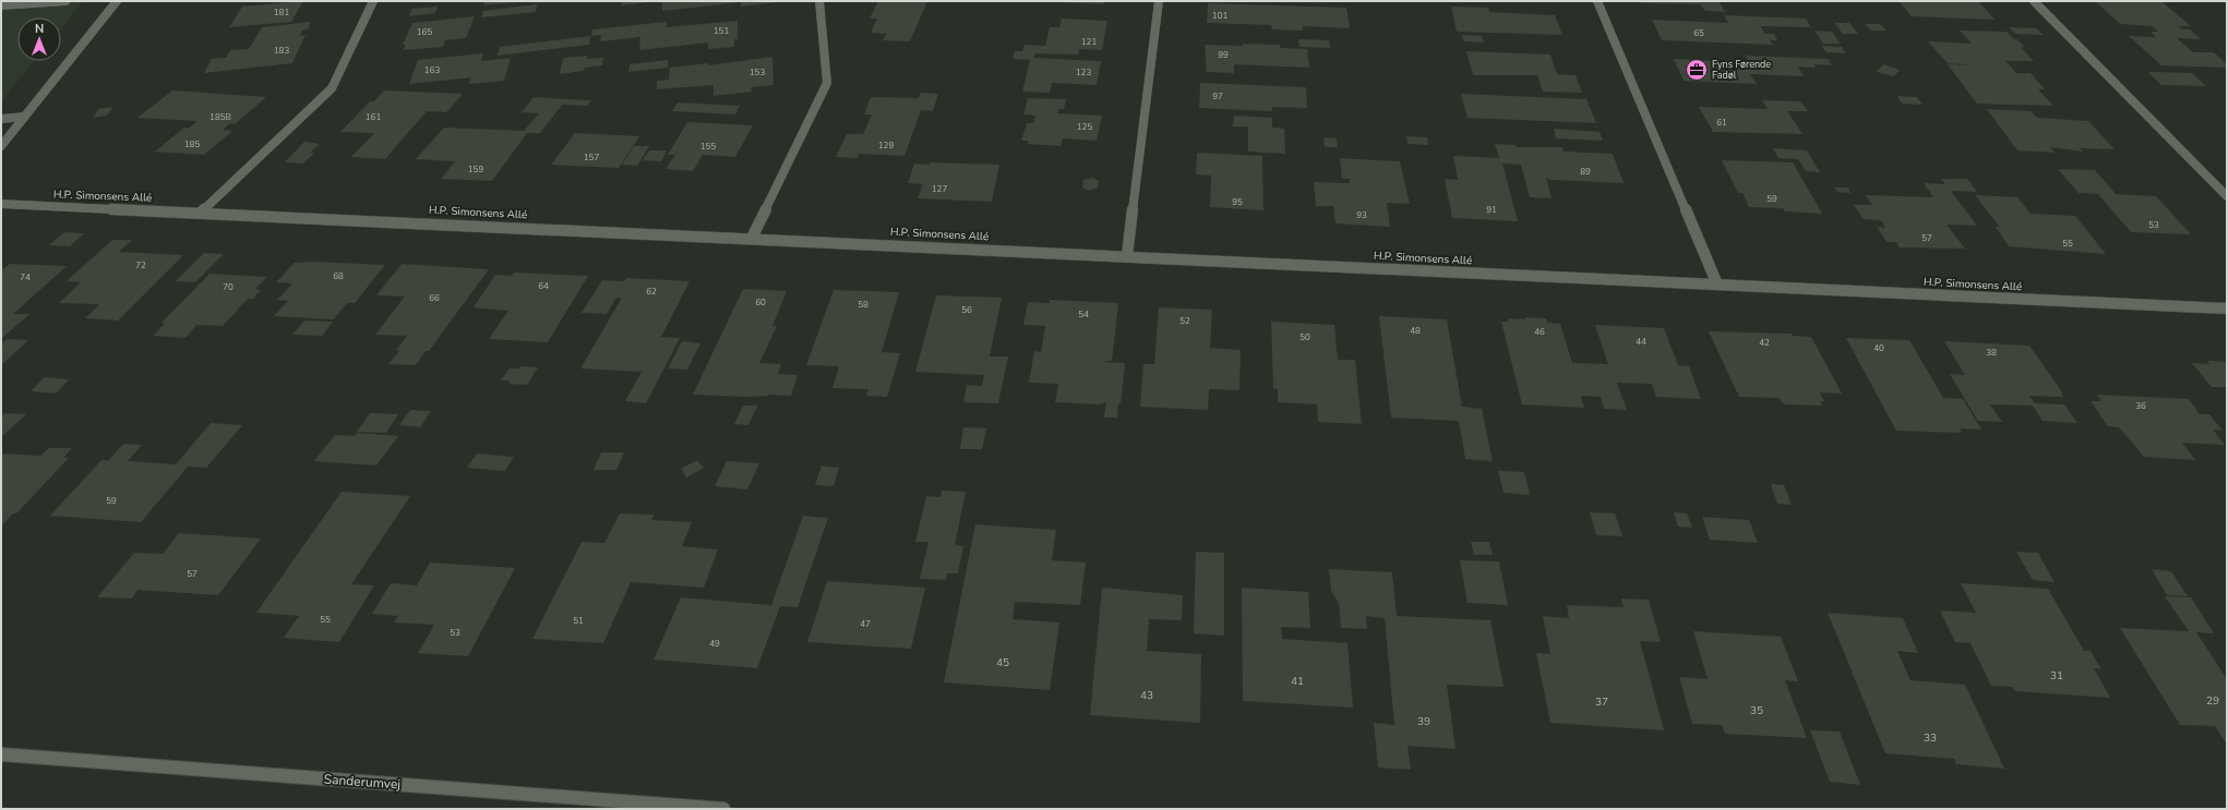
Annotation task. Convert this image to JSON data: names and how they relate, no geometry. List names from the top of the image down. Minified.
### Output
{"streets":{"street":["H.P. Simonsens Allé","Sanderumvej"]},"places":{"office":["Fyns Førende Fadøl"]},"house_numbers":["181","101","151","165","65","121","183","99","163","153","123","97","185B","161","61","125","185","129","155","157","159","89","127","59","95","91","93","53","57","55","72","68","74","64","70","62","66","60","58","56","54","52","48","46","50","44","42","40","38","36","59","57","55","51","47","53","49","45","31","41","43","29","37","35","39","33"],"north":"top"}
